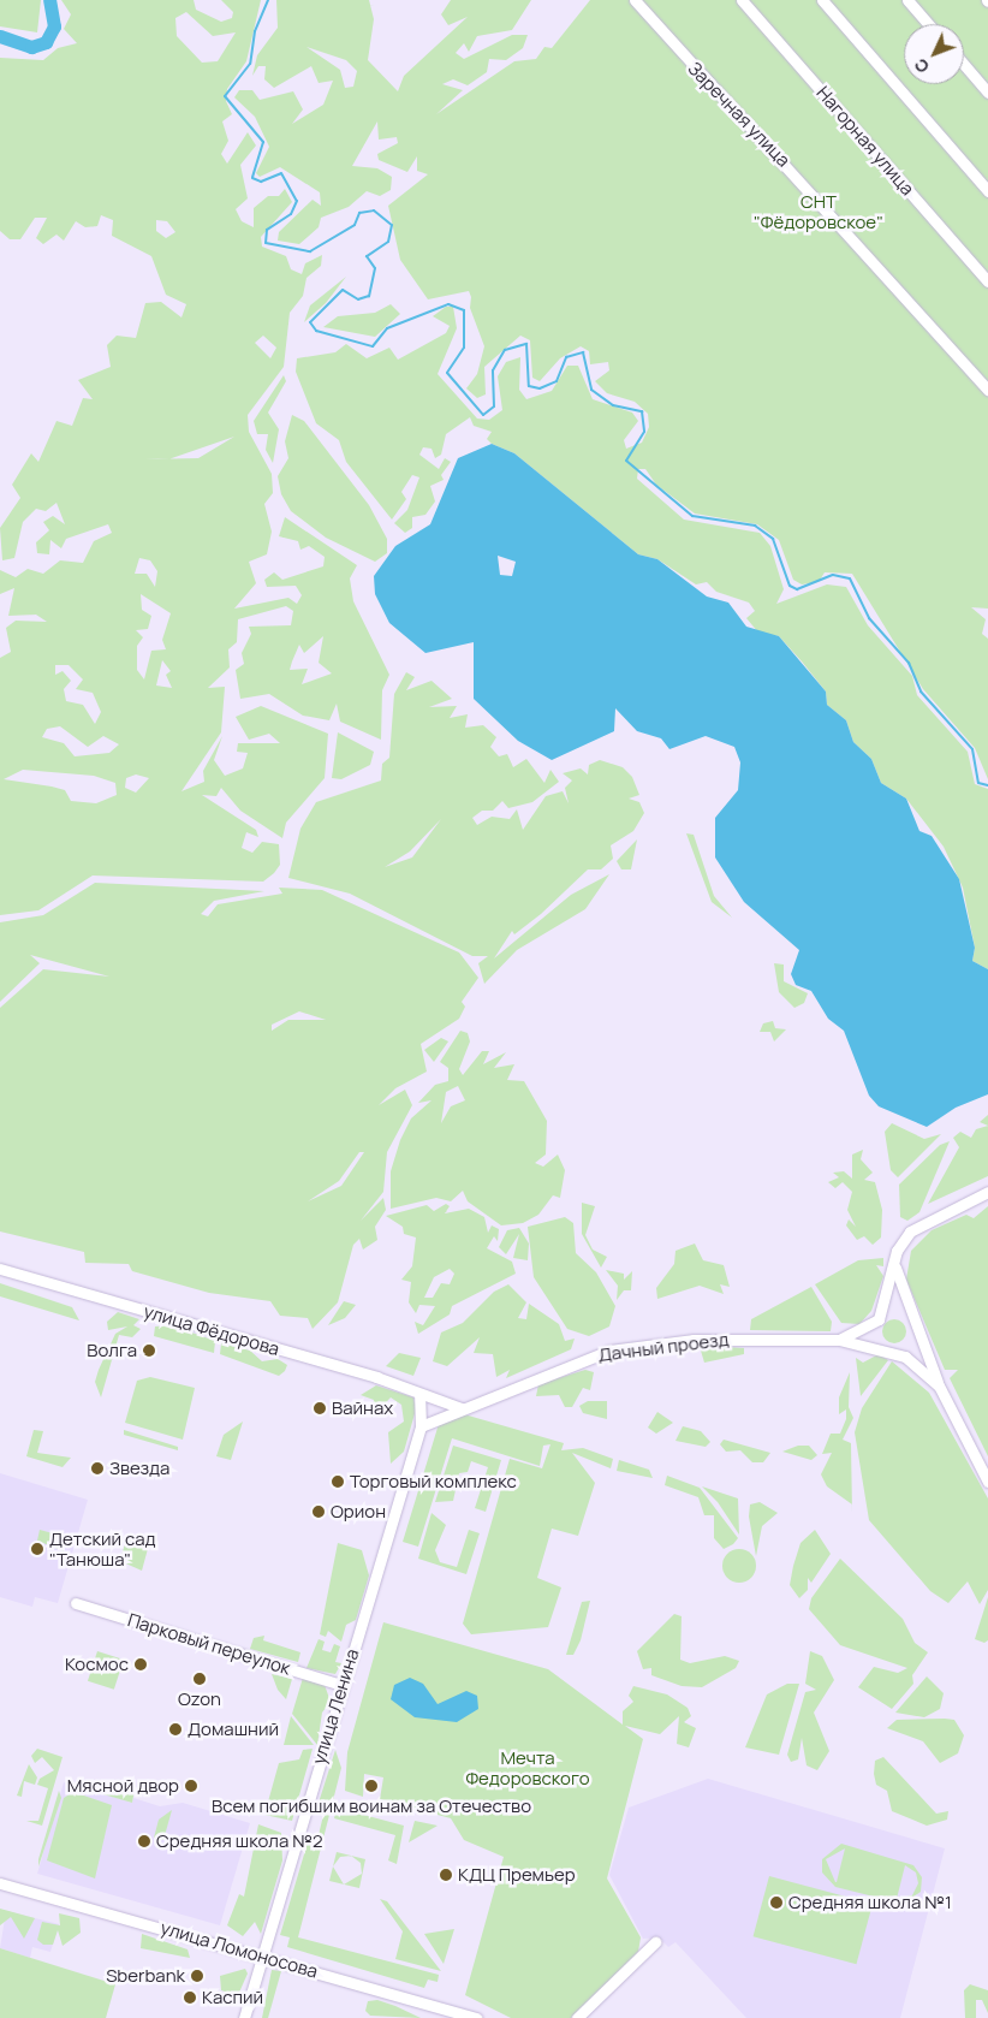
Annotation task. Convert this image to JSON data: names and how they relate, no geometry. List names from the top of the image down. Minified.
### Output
{"streets":{"street":["Заречная улица","Нагорная улица","улица Фёдорова","Дачный проезд","Парковый переулок","улица Ленина","улица Ломоносова"]},"crossings":[["улица Фёдорова","Дачный проезд"],["улица Фёдорова","улица Ленина"],["Дачный проезд","улица Ленина"],["Парковый переулок","улица Ленина"],["улица Ленина","улица Ломоносова"]],"parks":["СНТ \"Фёдоровское\"","Мечта Федоровского"],"places":["Волга","Вайнах","Звезда","Торговый комплекс","Орион","Детский сад \"Танюша\"","Космос","Ozon","Домашний","Мясной двор","Всем погибшим воинам за Отечество","Средняя школа №2","КДЦ Премьер","Средняя школа №1","Sberbank","Каспий"],"north":"bottom left"}
